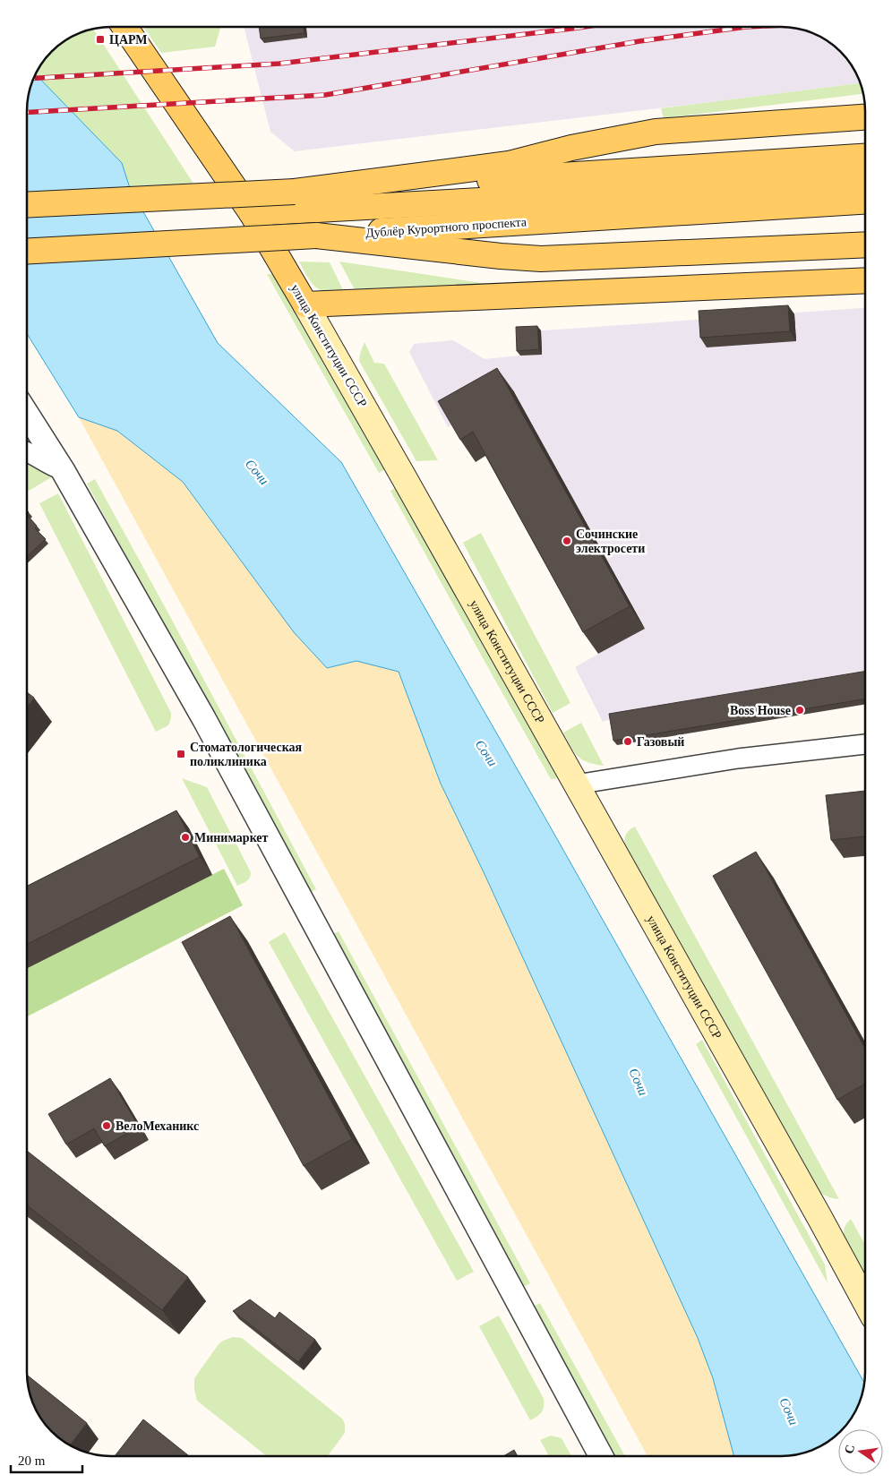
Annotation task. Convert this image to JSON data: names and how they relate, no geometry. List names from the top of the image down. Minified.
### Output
{"streets":{"main road":["Дублёр Курортного проспекта","улица Конституции СССР"]},"water":["Сочи"],"places":{"transit":["ЦАРМ","Стоматологическая поликлиника"],"other":["Сочинские электросети","Boss House","Газовый","Минимаркет","ВелоМеханикс"]},"scale_bar":"20 m","north":"left"}
